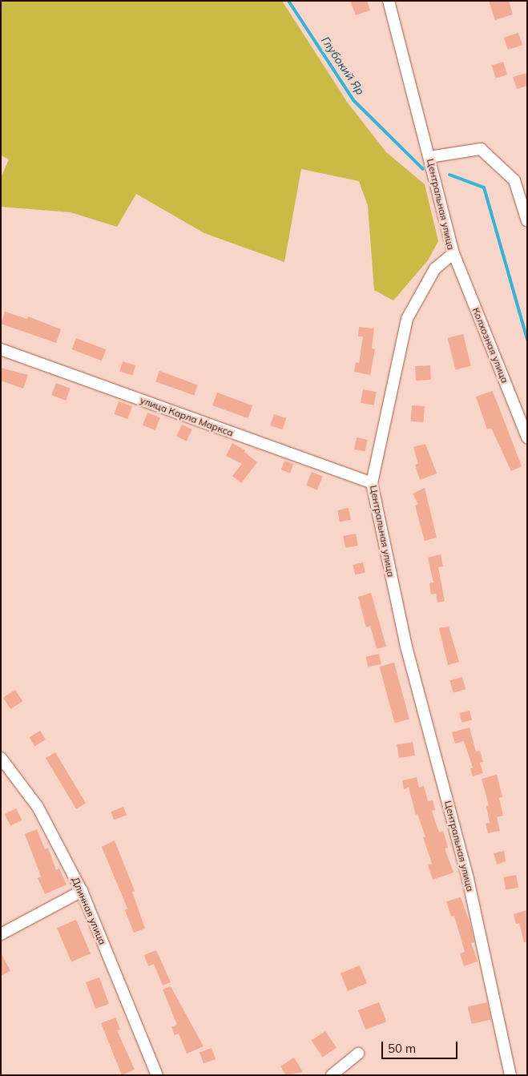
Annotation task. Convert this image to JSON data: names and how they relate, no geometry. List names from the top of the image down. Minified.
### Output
{"streets":{"street":["Центральная улица","Колхозная улица","улица Карла Маркса","Длинная улица"]},"crossings":[["Центральная улица","Колхозная улица"],["Центральная улица","улица Карла Маркса"]],"water":["Глубокий Яр"],"scale_bar":"50 m"}
